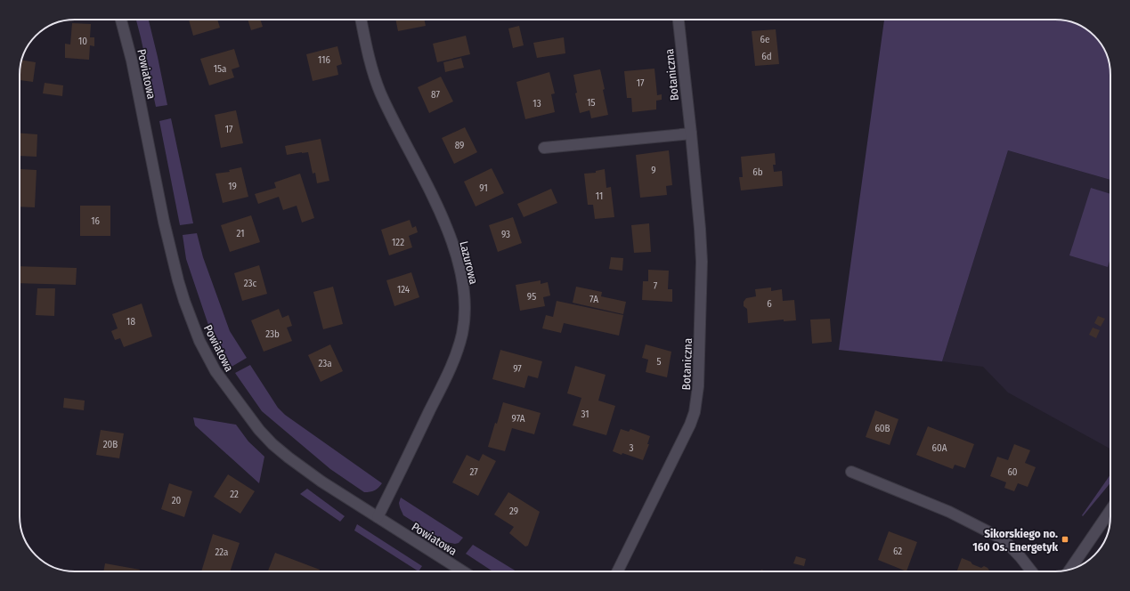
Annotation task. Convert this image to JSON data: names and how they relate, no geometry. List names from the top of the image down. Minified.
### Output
{"streets":{"street":["Powiatowa","Botaniczna","Lazurowa"]},"crossings":[["Powiatowa","Lazurowa"]],"places":{"transit":["Sikorskiego no. 160 Os. Energetyk"]},"house_numbers":["6e","10","6d","116","15a","17","87","15","13","17","89","9","6b","19","91","11","16","21","93","122","23c","7","124","95","7A","6","18","23b","5","23a","97","31","97A","60B","20B","3","60A","27","60","22","20","29","62","22a"]}
